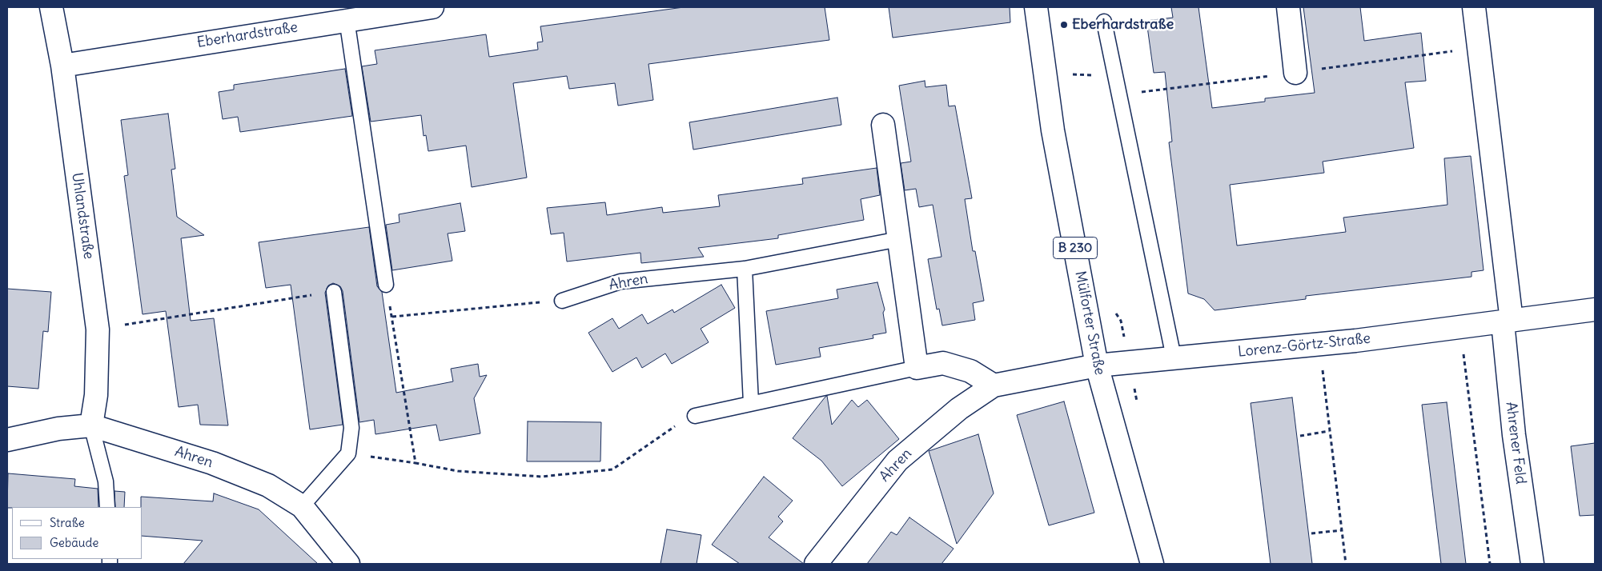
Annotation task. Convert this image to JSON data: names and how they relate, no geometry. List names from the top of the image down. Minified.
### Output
{"streets":{"street":["Eberhardstraße","Uhlandstraße","B 230","Ahren","Mülforter Straße","Lorenz-Görtz-Straße","Ahrener Feld"]},"crossings":[["Eberhardstraße","Uhlandstraße"],["Uhlandstraße","Ahren"],["Ahren","Mülforter Straße"],["Ahren","Lorenz-Görtz-Straße"],["Mülforter Straße","Lorenz-Görtz-Straße"],["Lorenz-Görtz-Straße","Ahrener Feld"]],"places":["Eberhardstraße"],"legend":["Straße","Gebäude"]}
